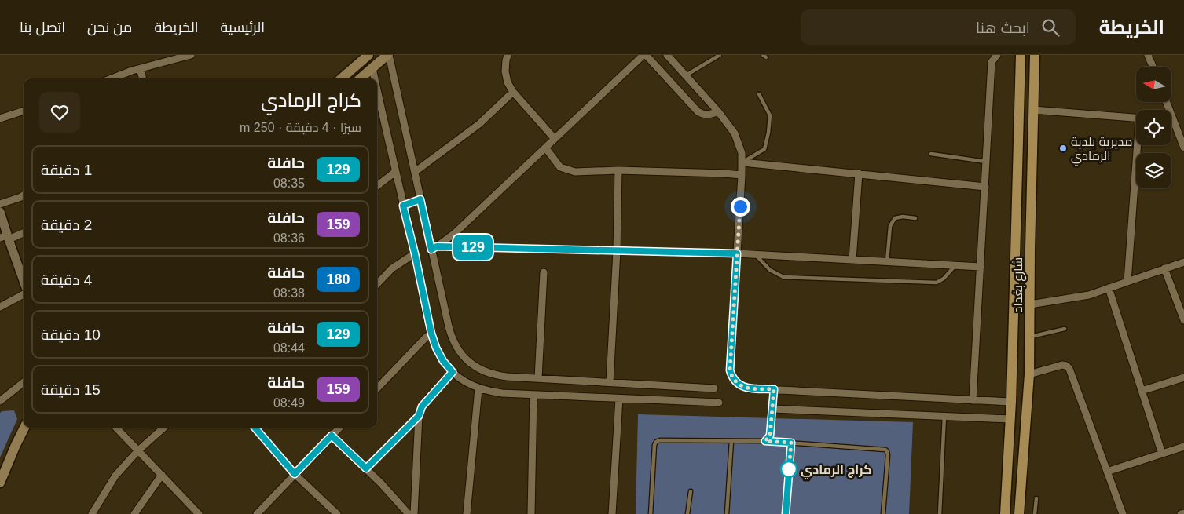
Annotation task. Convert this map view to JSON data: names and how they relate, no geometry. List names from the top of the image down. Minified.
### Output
{"streets":{"main road":["شارع بغداد"]},"places":["مديرية بلدية الرمادي","كراج الرمادي"],"lines":["bus line 129"],"north":"left","page":{"header":"الخريطة","search":"ابحث هنا","nav":["الرئيسية","الخريطة","من نحن","اتصل بنا"],"on_map":"129","heading":["كراج الرمادي","سيرًا · 4 دقيقة · 250 m"],"list":[{"mark":"129","name":"حافلة","note":"08:35","value":"1 دقيقة"},{"mark":"159","name":"حافلة","note":"08:36","value":"2 دقيقة"},{"mark":"180","name":"حافلة","note":"08:38","value":"4 دقيقة"},{"mark":"129","name":"حافلة","note":"08:44","value":"10 دقيقة"},{"mark":"159","name":"حافلة","note":"08:49","value":"15 دقيقة"}]}}
